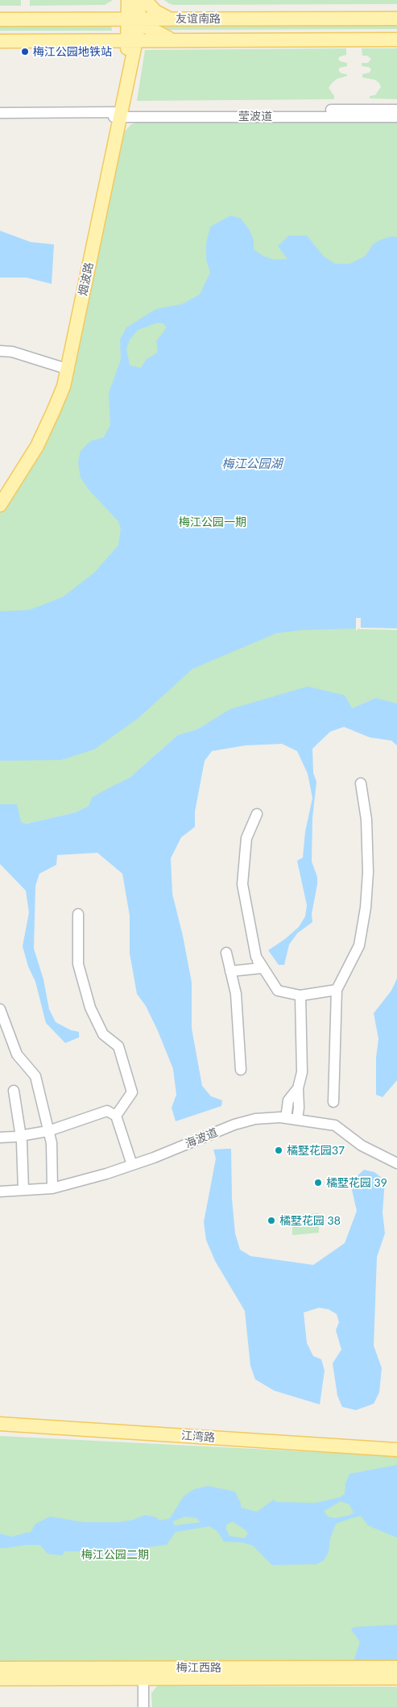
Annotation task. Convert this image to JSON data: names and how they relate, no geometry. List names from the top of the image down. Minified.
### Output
{"streets":{"main road":["友谊南路","烟波路","江湾路","梅江西路"],"street":["莹波道","海波道"]},"crossings":[["友谊南路","烟波路"],["莹波道","烟波路"]],"water":["梅江公园湖"],"parks":["梅江公园一期","梅江公园二期"],"places":["梅江公园地铁站","橘墅花园37","橘墅花园 39","橘墅花园 38"]}
